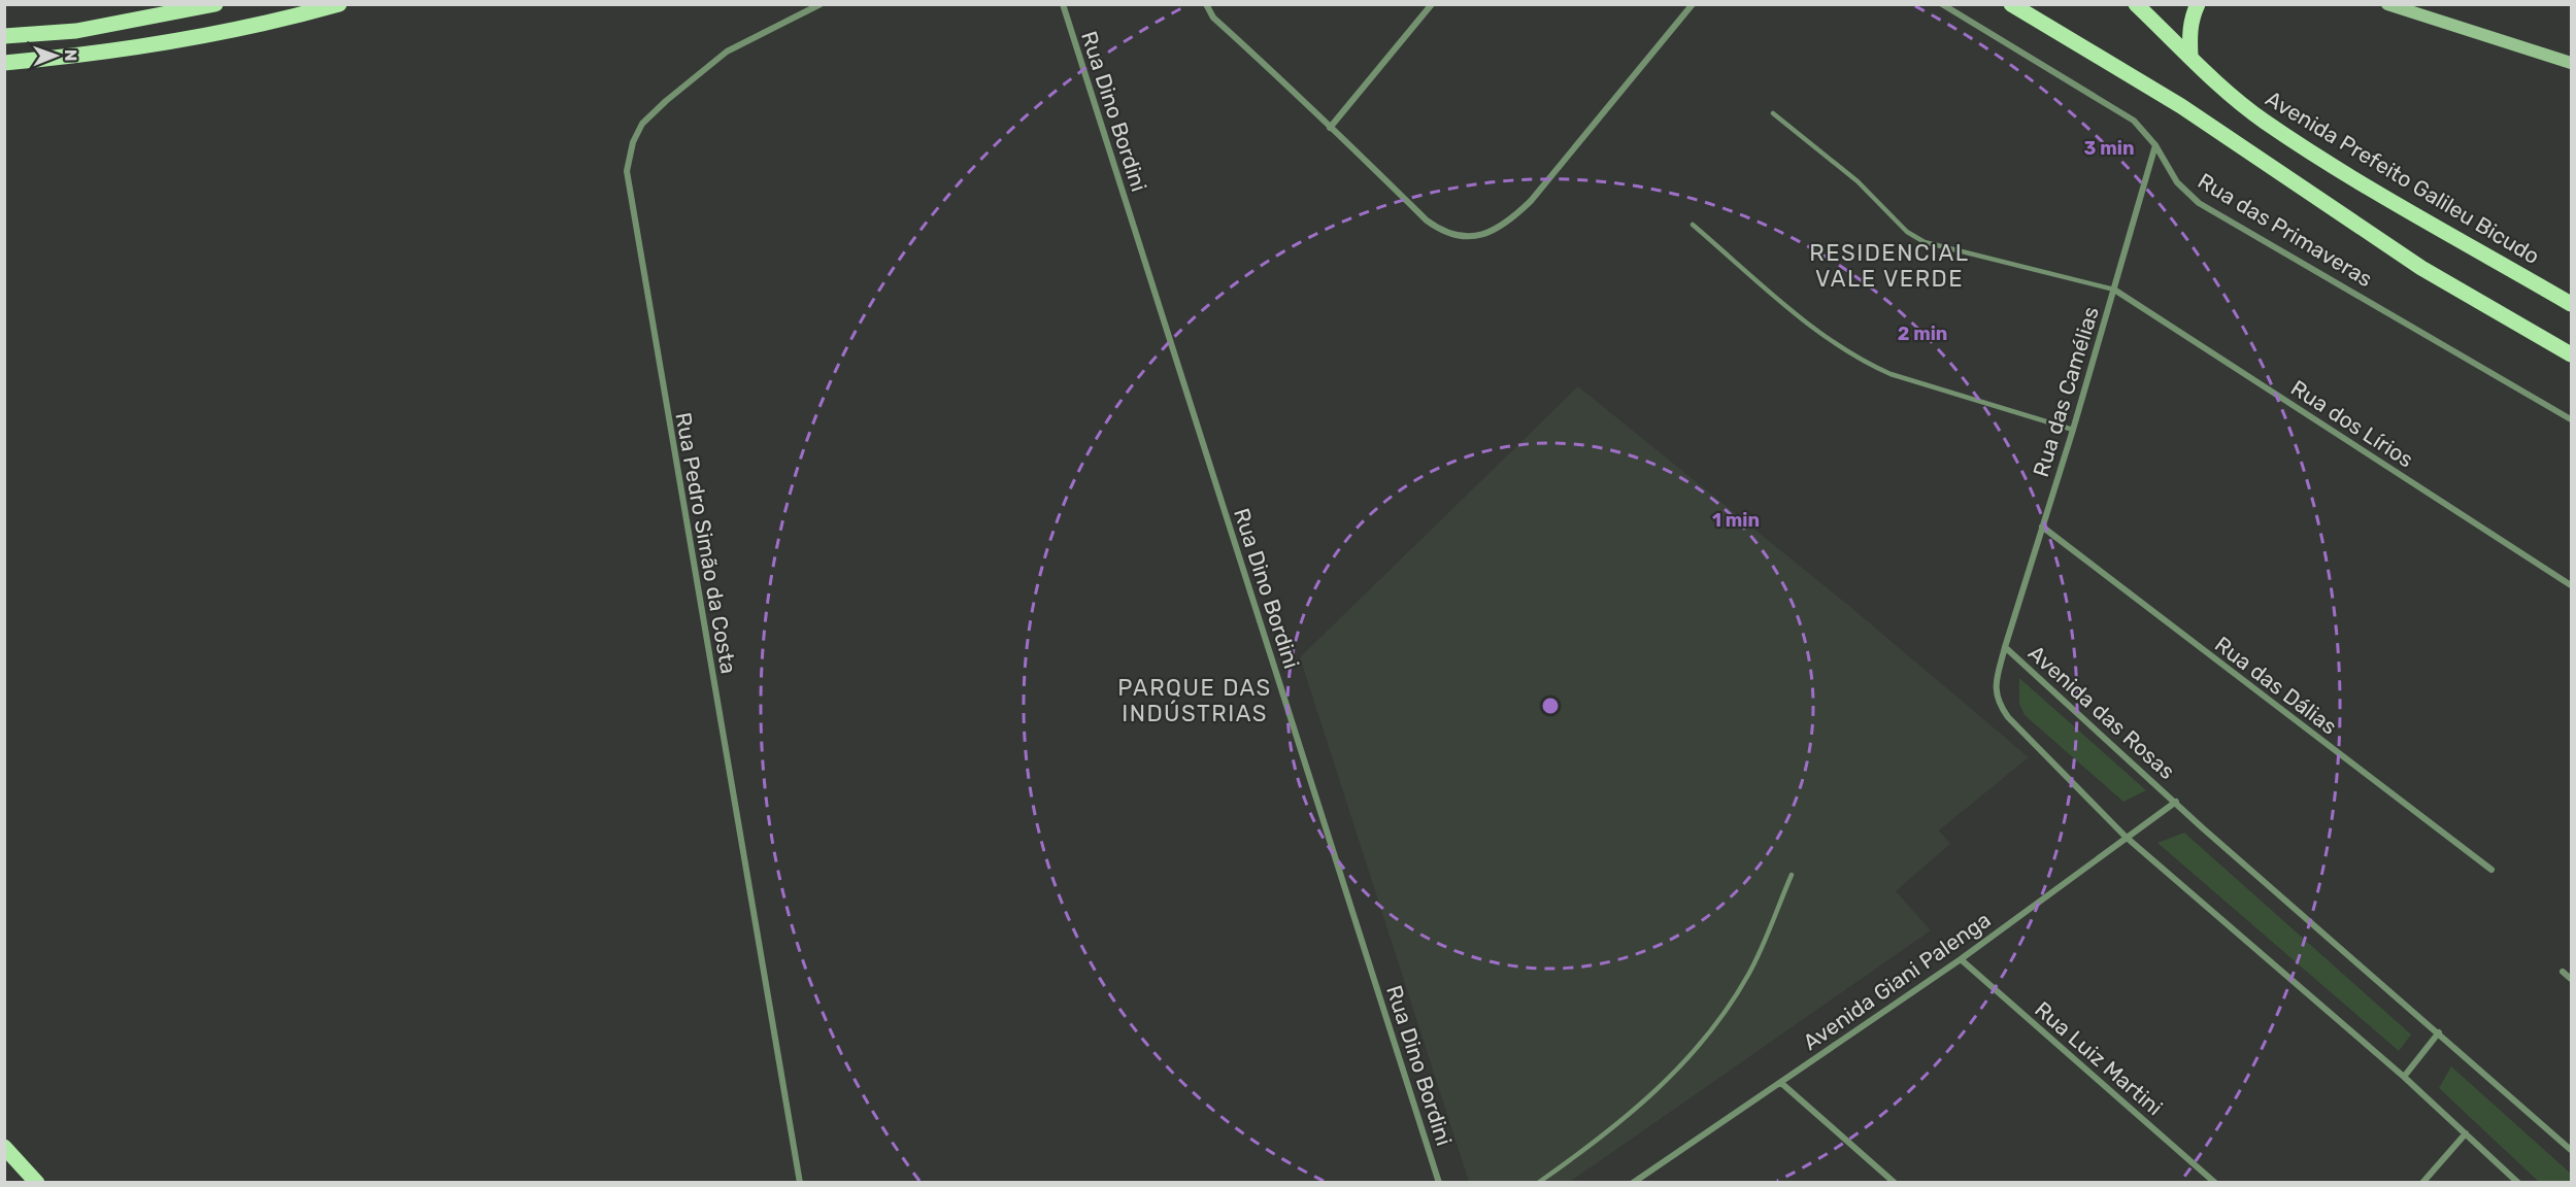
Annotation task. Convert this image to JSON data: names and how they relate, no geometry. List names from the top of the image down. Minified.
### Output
{"streets":{"main road":["Avenida Prefeito Galileu Bicudo"],"street":["Rua Dino Bordini","Rua das Primaveras","Rua das Camélias","Rua dos Lírios","Rua Pedro Simão da Costa","Rua das Dálias","Avenida das Rosas","Avenida Giani Palenga","Rua Luiz Martini"]},"crossings":[["Rua das Primaveras","Rua das Camélias"],["Rua das Camélias","Rua dos Lírios"],["Rua das Camélias","Rua das Dálias"],["Rua das Camélias","Avenida das Rosas"],["Avenida das Rosas","Avenida Giani Palenga"],["Avenida Giani Palenga","Rua Luiz Martini"]],"districts":["RESIDENCIAL VALE VERDE","PARQUE DAS INDÚSTRIAS"],"north":"right","rings":["3 min","2 min","1 min"]}
